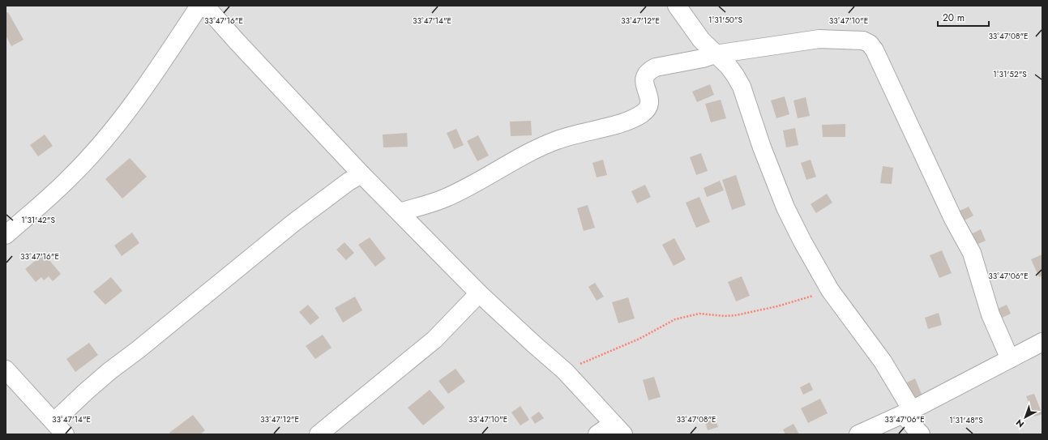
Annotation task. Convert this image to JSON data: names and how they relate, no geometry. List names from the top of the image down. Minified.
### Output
{"scale_bar":"20 m","north":"bottom left","coordinates":["1°31'50\"S","33°47'16\"E","33°47'14\"E","33°47'12\"E","33°47'10\"E","33°47'08\"E","1°31'52\"S","1°31'42\"S","33°47'06\"E","1°31'48\"S"]}
